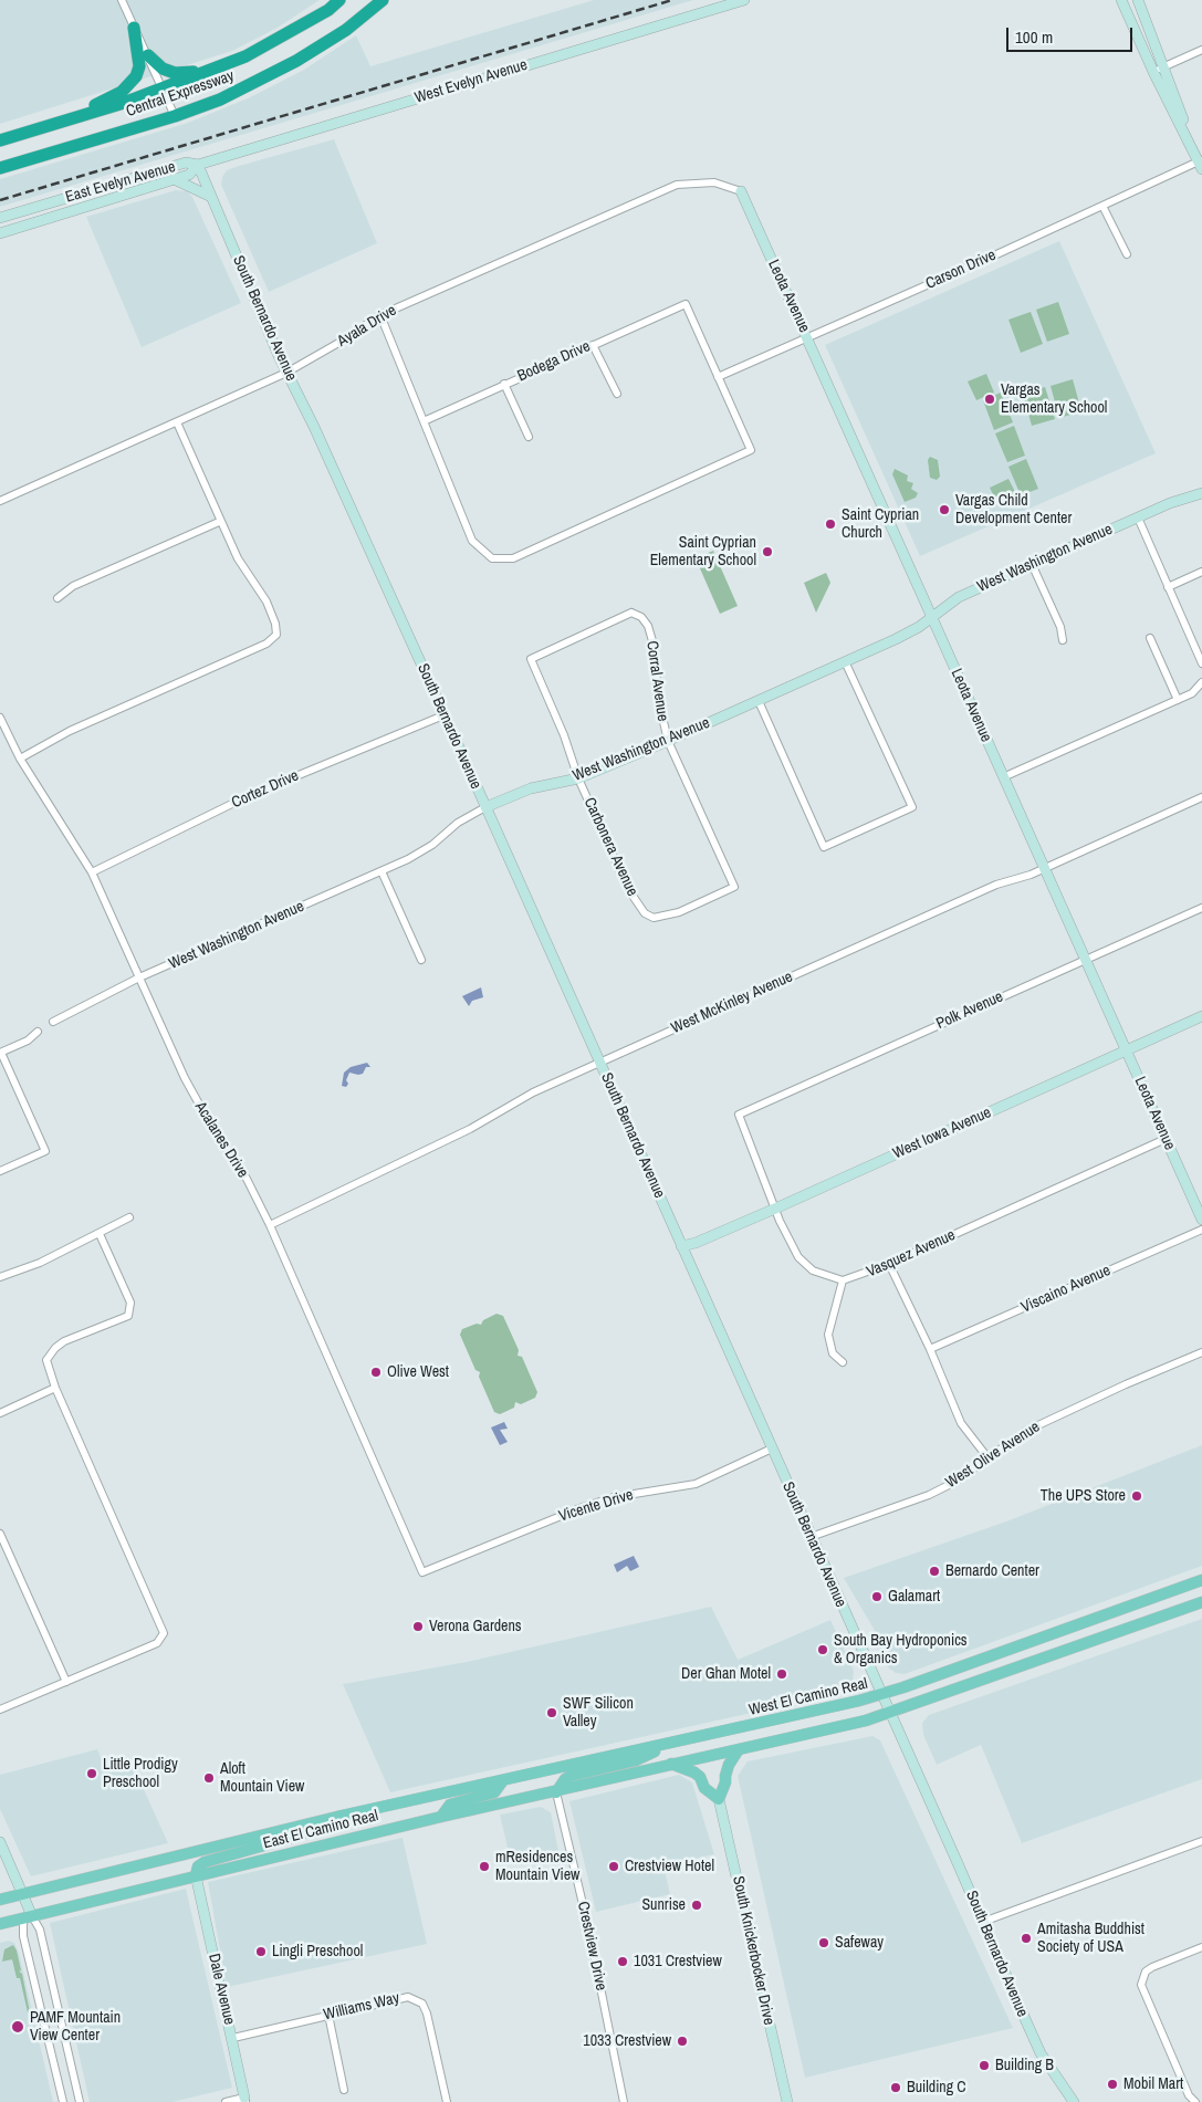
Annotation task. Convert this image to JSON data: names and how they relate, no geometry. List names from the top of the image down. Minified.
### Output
{"streets":{"highway":["Central Expressway"],"main road":["West El Camino Real","East El Camino Real"],"street":["West Evelyn Avenue","East Evelyn Avenue","Carson Drive","Leota Avenue","South Bernardo Avenue","Ayala Drive","Bodega Drive","West Washington Avenue","Corral Avenue","Cortez Drive","Carbonera Avenue","West McKinley Avenue","Polk Avenue","West Iowa Avenue","Acalanes Drive","Vasquez Avenue","Viscaino Avenue","West Olive Avenue","Vicente Drive","Crestview Drive","South Knickerbocker Drive","Dale Avenue","Williams Way"]},"crossings":[["West Evelyn Avenue","East Evelyn Avenue"],["West Evelyn Avenue","South Bernardo Avenue"],["East Evelyn Avenue","South Bernardo Avenue"],["Carson Drive","Leota Avenue"],["Carson Drive","Bodega Drive"],["Leota Avenue","Ayala Drive"],["Leota Avenue","West Washington Avenue"],["Leota Avenue","West McKinley Avenue"],["Leota Avenue","Polk Avenue"],["Leota Avenue","West Iowa Avenue"],["Leota Avenue","Vasquez Avenue"],["South Bernardo Avenue","Ayala Drive"],["South Bernardo Avenue","West Washington Avenue"],["South Bernardo Avenue","Cortez Drive"],["South Bernardo Avenue","West McKinley Avenue"],["South Bernardo Avenue","West Iowa Avenue"],["South Bernardo Avenue","West Olive Avenue"],["South Bernardo Avenue","Vicente Drive"],["South Bernardo Avenue","West El Camino Real"],["West Washington Avenue","Corral Avenue"],["West Washington Avenue","Carbonera Avenue"],["West Washington Avenue","Acalanes Drive"],["Corral Avenue","Carbonera Avenue"],["Cortez Drive","Acalanes Drive"],["West McKinley Avenue","Acalanes Drive"],["Polk Avenue","West Iowa Avenue"],["Acalanes Drive","Vicente Drive"],["West El Camino Real","East El Camino Real"],["East El Camino Real","Crestview Drive"],["East El Camino Real","Dale Avenue"],["Dale Avenue","Williams Way"]],"places":["Vargas Elementary School","Vargas Child Development Center","Saint Cyprian Church","Saint Cyprian Elementary School","Olive West","The UPS Store","Bernardo Center","Galamart","Verona Gardens","South Bay Hydroponics & Organics","Der Ghan Motel","SWF Silicon Valley","Little Prodigy Preschool","Aloft Mountain View","mResidences Mountain View","Crestview Hotel","Sunrise","Amitasha Buddhist Society of USA","Safeway","Lingli Preschool","1031 Crestview","PAMF Mountain View Center","1033 Crestview","Building B","Mobil Mart","Building C"],"scale_bar":"100 m"}
